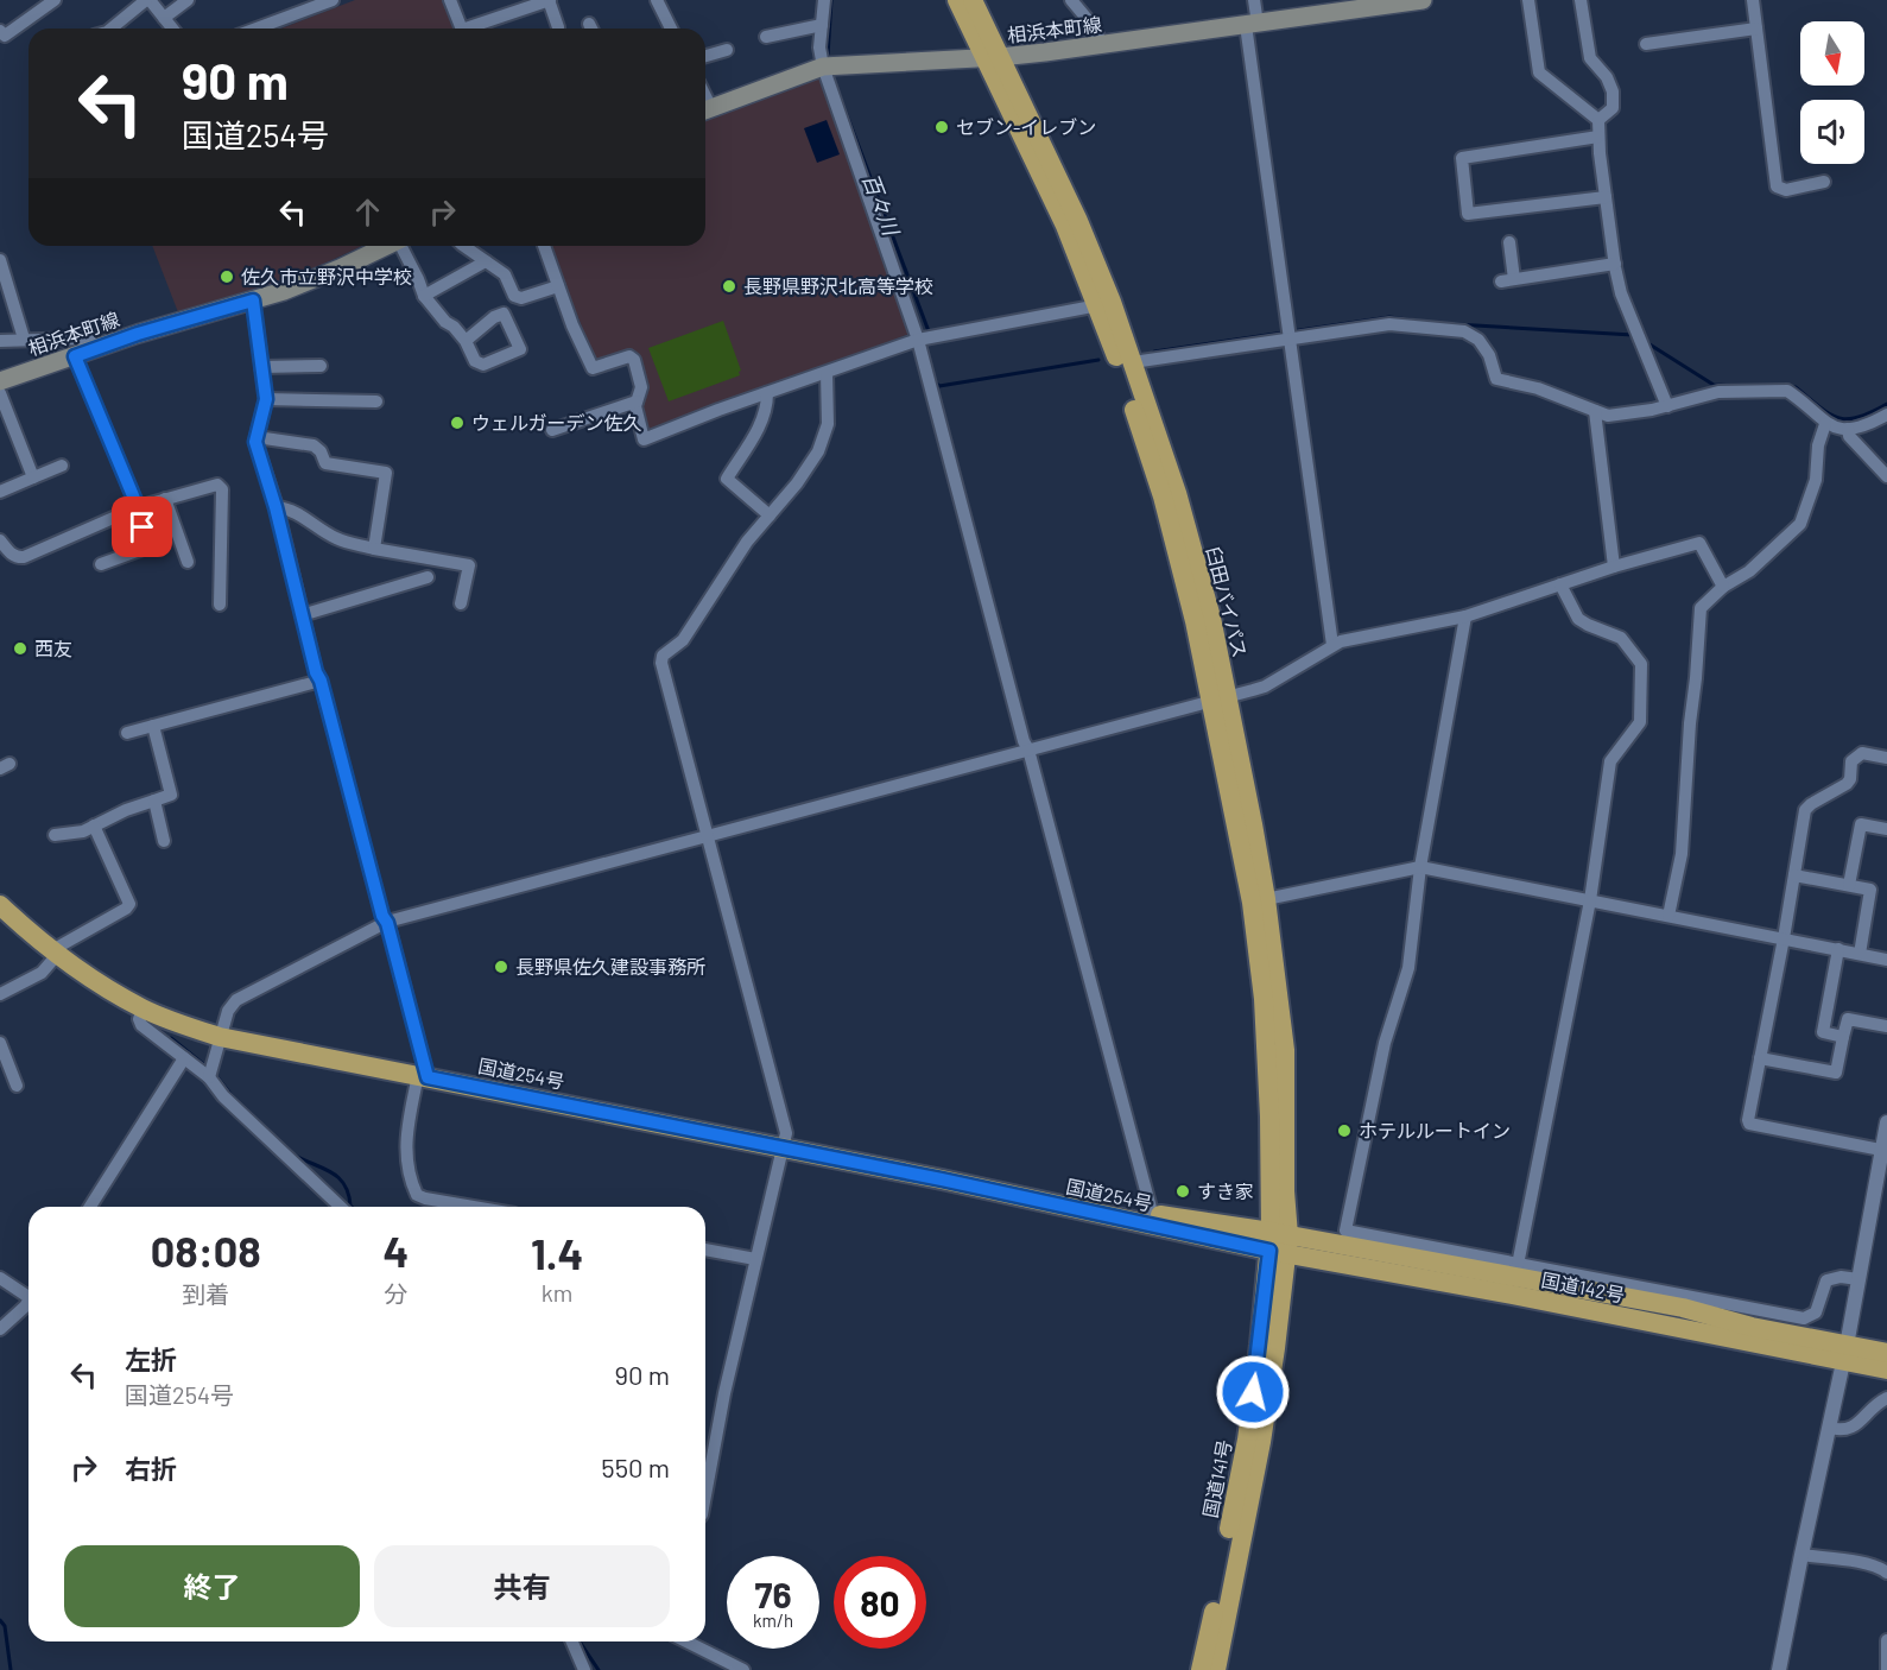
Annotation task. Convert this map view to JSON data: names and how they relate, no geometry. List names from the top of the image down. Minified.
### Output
{"streets":{"highway":["臼田バイパス","国道254号","国道142号","国道141号"],"main road":["相浜本町線"]},"crossings":[["相浜本町線","臼田バイパス"],["臼田バイパス","国道254号"],["臼田バイパス","国道142号"],["臼田バイパス","国道141号"],["国道254号","国道142号"],["国道254号","国道141号"],["国道142号","国道141号"]],"water":["百々川"],"places":["セブン-イレブン","佐久市立野沢中学校","長野県野沢北高等学校","ウェルガーデン佐久","西友","長野県佐久建設事務所","ホテルルートイン","すき家"],"north":"bottom","page":{"turn":["90 m","国道254号"],"eta":["08:08","到着","4","分","1.4","km"],"list":[{"name":"左折","note":"国道254号","value":"90 m"},{"name":"右折","value":"550 m"}],"buttons":["終了","共有"],"speed":"76 km/h","limit":"80"}}
